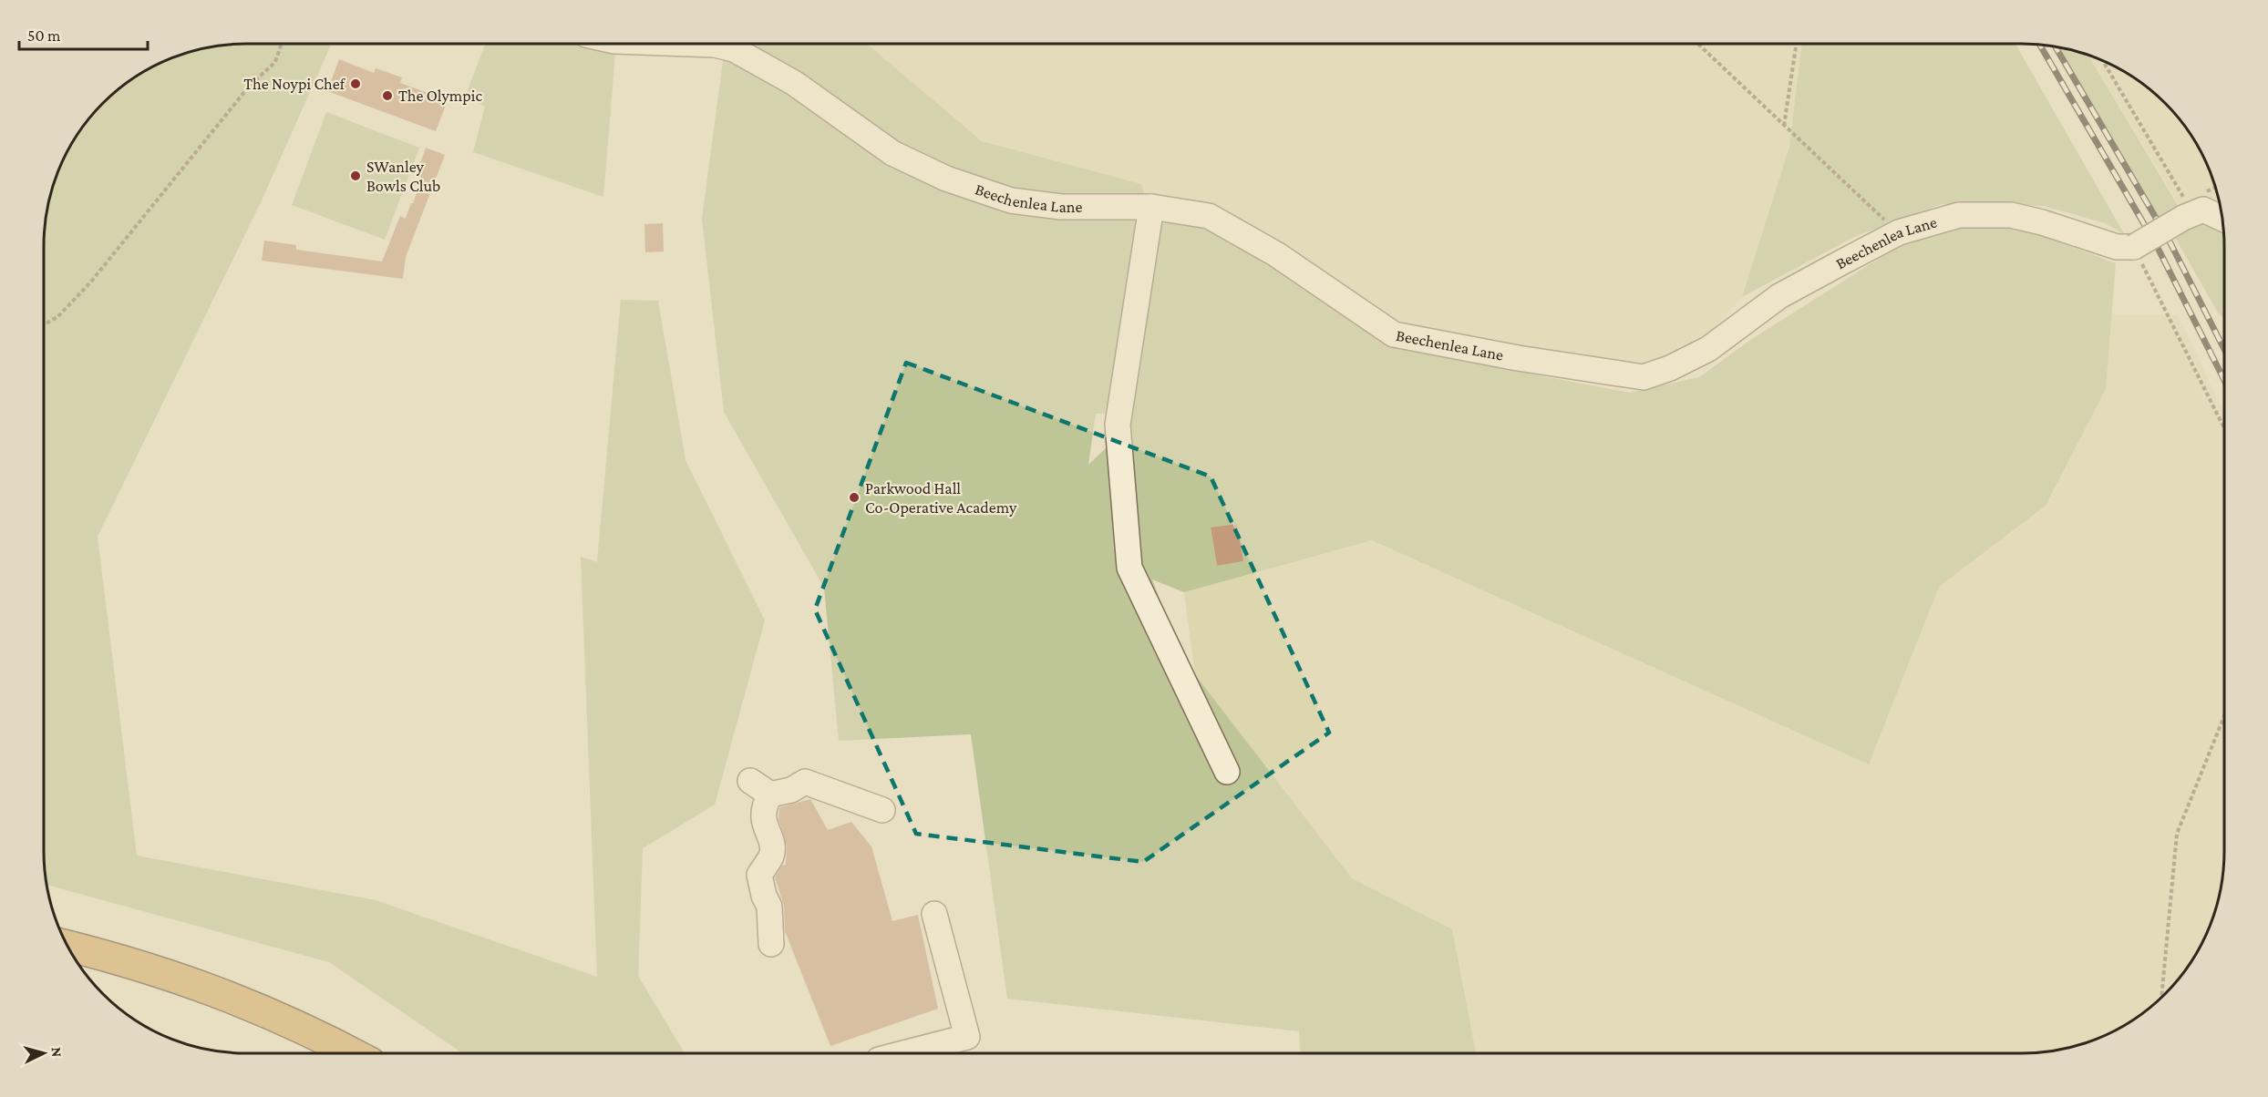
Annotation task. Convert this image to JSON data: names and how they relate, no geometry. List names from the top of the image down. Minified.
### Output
{"streets":{"street":["Beechenlea Lane"]},"places":["The Noypi Chef","The Olympic","SWanley Bowls Club","Parkwood Hall Co-Operative Academy"],"scale_bar":"50 m","north":"right"}
